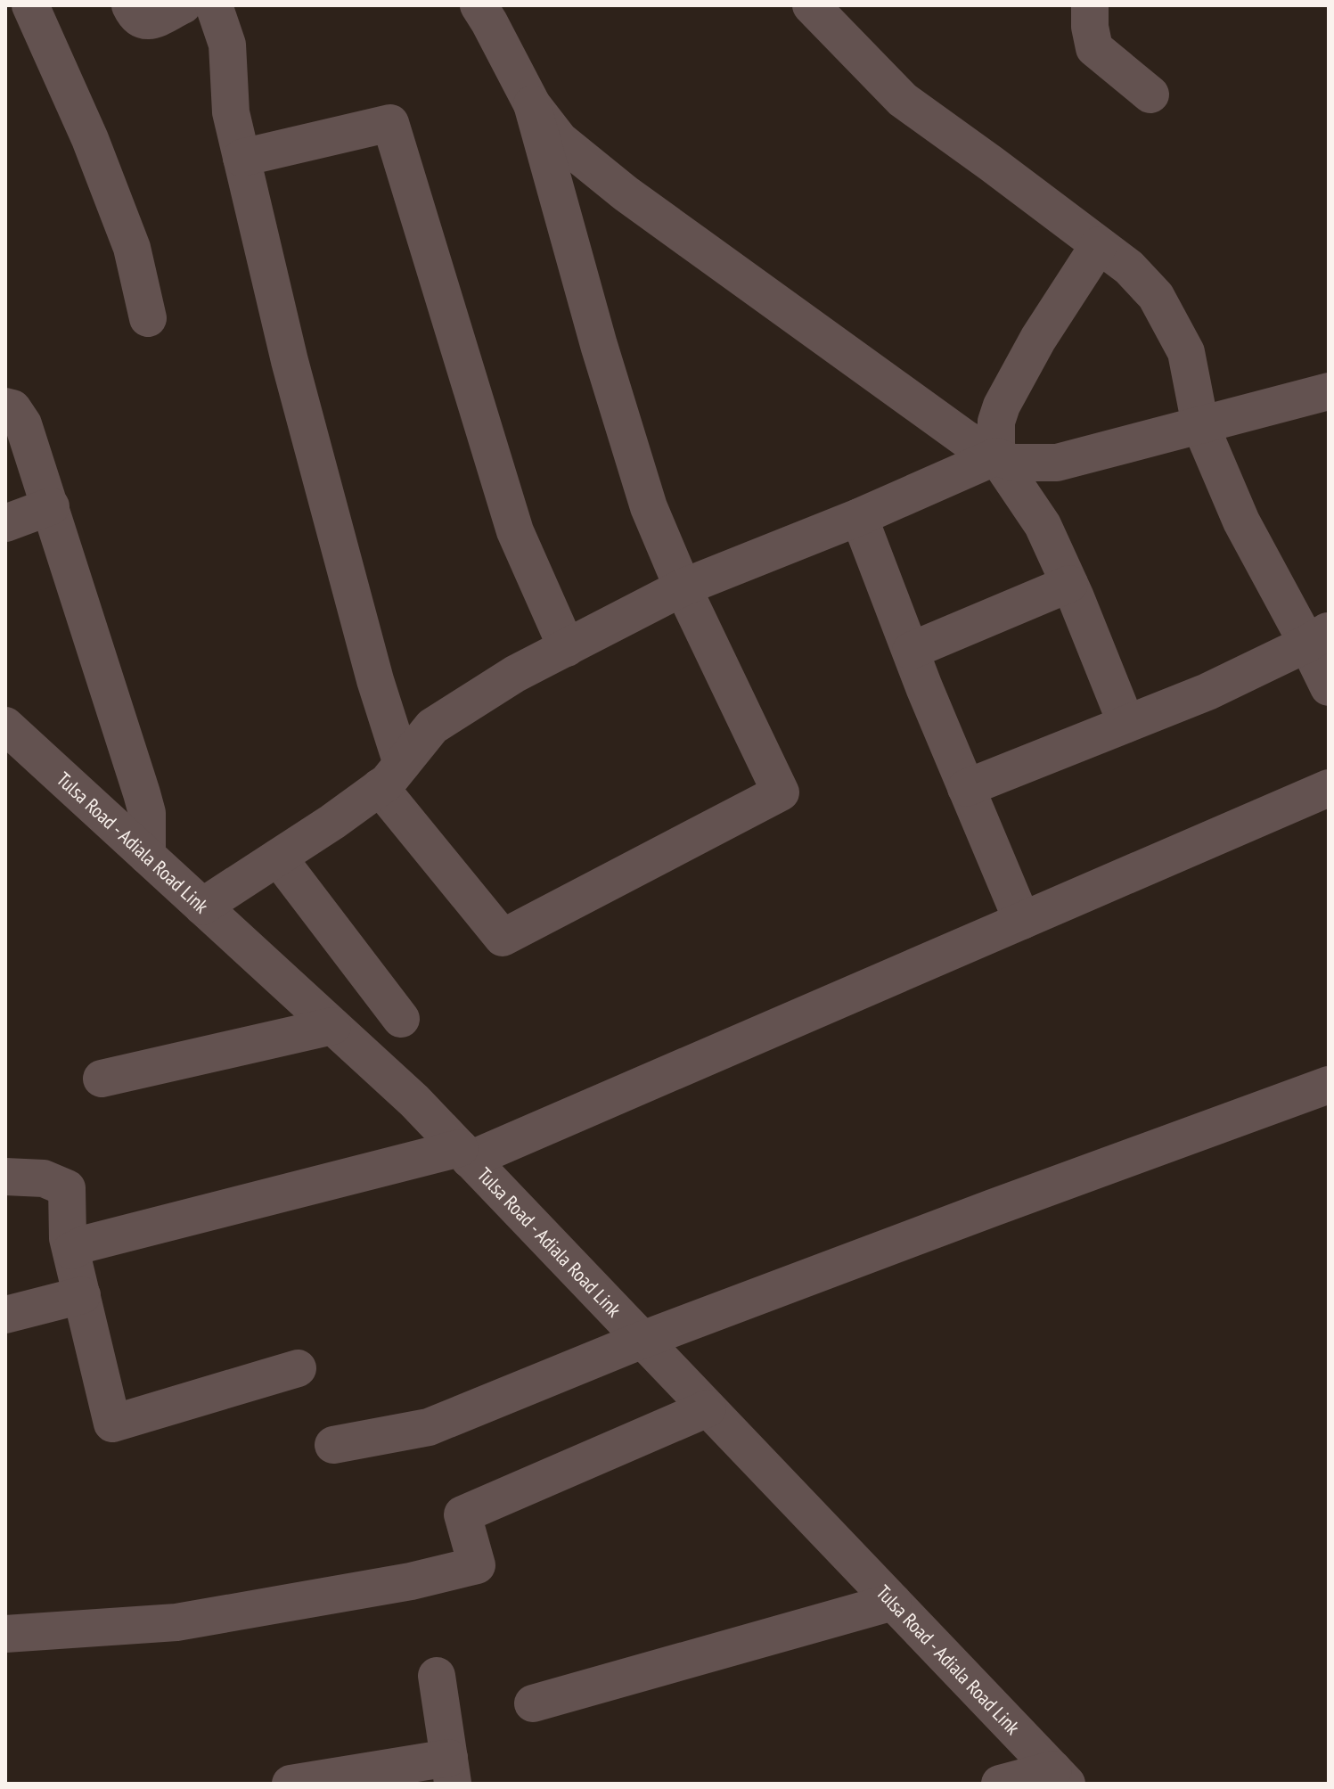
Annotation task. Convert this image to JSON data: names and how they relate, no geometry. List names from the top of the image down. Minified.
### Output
{"streets":{"street":["Tulsa Road - Adiala Road Link"]}}
